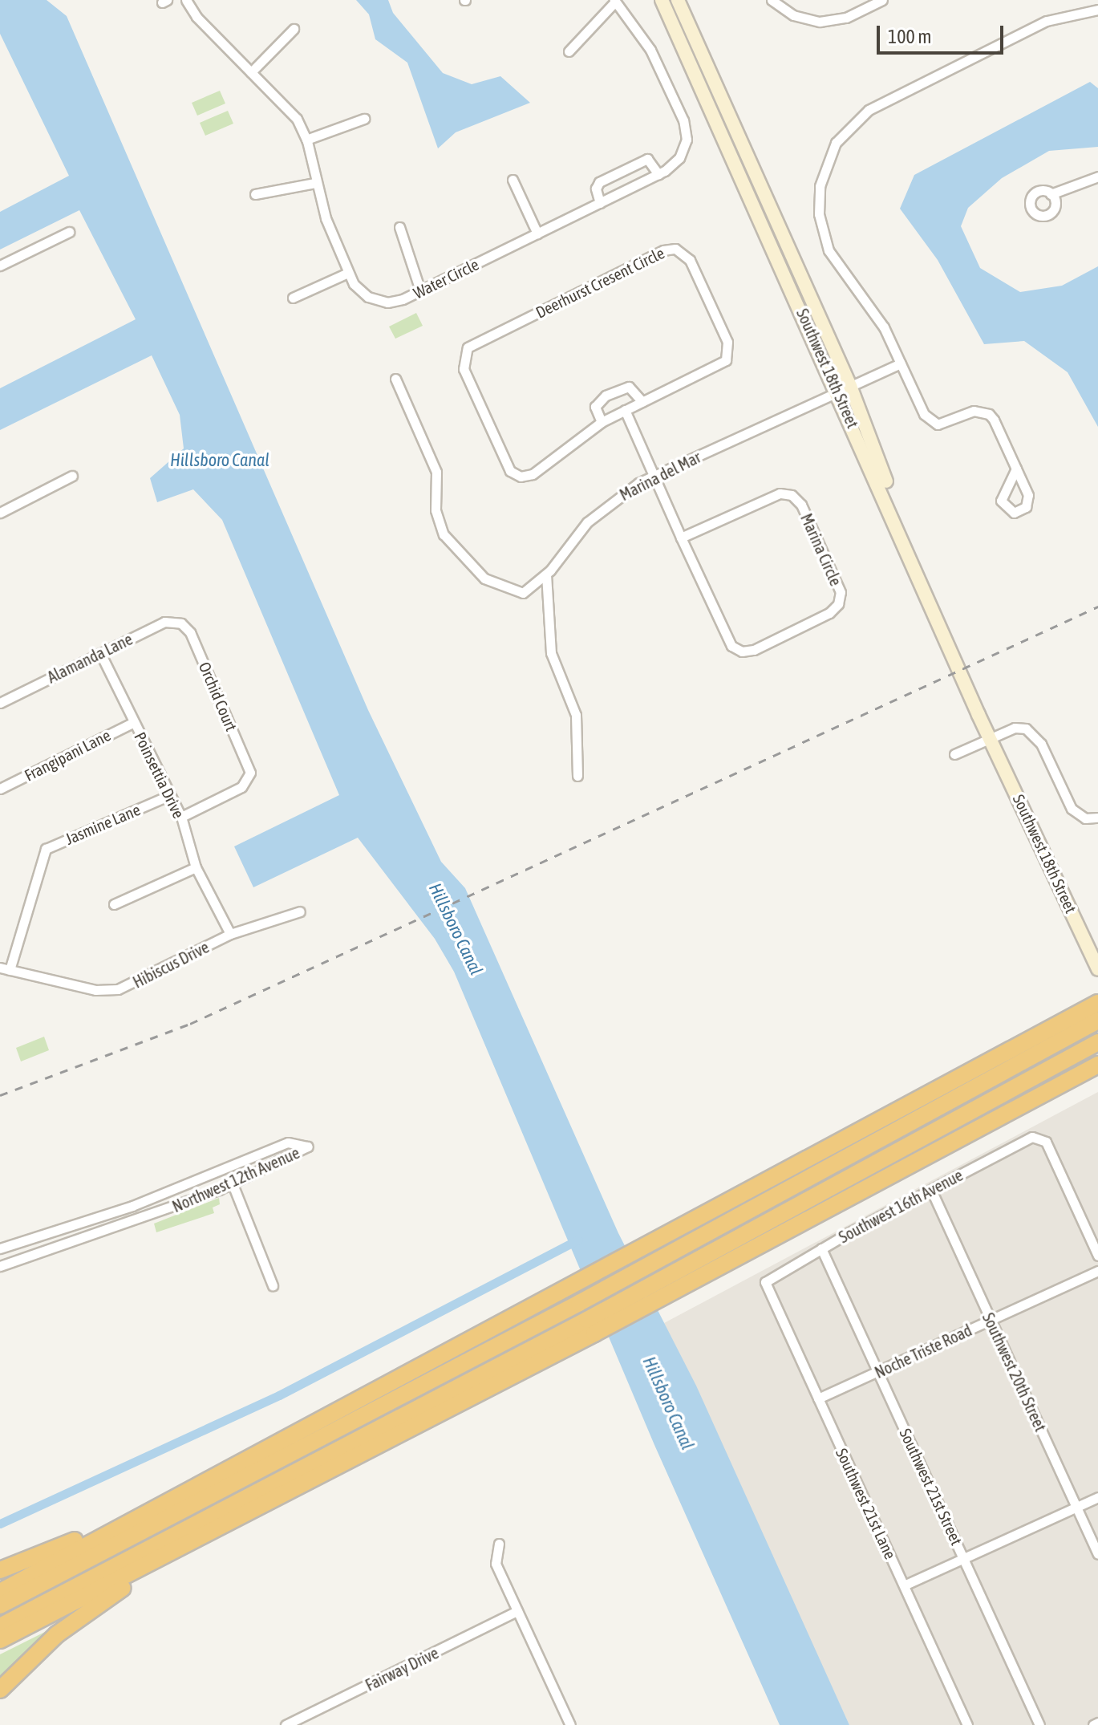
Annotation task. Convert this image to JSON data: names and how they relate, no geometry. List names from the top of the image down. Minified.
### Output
{"streets":{"main road":["Southwest 18th Street"],"street":["Water Circle","Deerhurst Cresent Circle","Marina del Mar","Marina Circle","Alamanda Lane","Orchid Court","Frangipani Lane","Poinsettia Drive","Jasmine Lane","Hibiscus Drive","Northwest 12th Avenue","Southwest 16th Avenue","Noche Triste Road","Southwest 20th Street","Southwest 21st Street","Southwest 21st Lane","Fairway Drive"]},"crossings":[["Southwest 18th Street","Marina del Mar"],["Alamanda Lane","Orchid Court"],["Alamanda Lane","Poinsettia Drive"],["Orchid Court","Poinsettia Drive"],["Frangipani Lane","Poinsettia Drive"],["Poinsettia Drive","Jasmine Lane"],["Poinsettia Drive","Hibiscus Drive"],["Jasmine Lane","Hibiscus Drive"],["Southwest 16th Avenue","Southwest 20th Street"],["Southwest 16th Avenue","Southwest 21st Street"],["Southwest 16th Avenue","Southwest 21st Lane"],["Noche Triste Road","Southwest 20th Street"],["Noche Triste Road","Southwest 21st Street"],["Noche Triste Road","Southwest 21st Lane"]],"water":["Hillsboro Canal"],"scale_bar":"100 m"}
